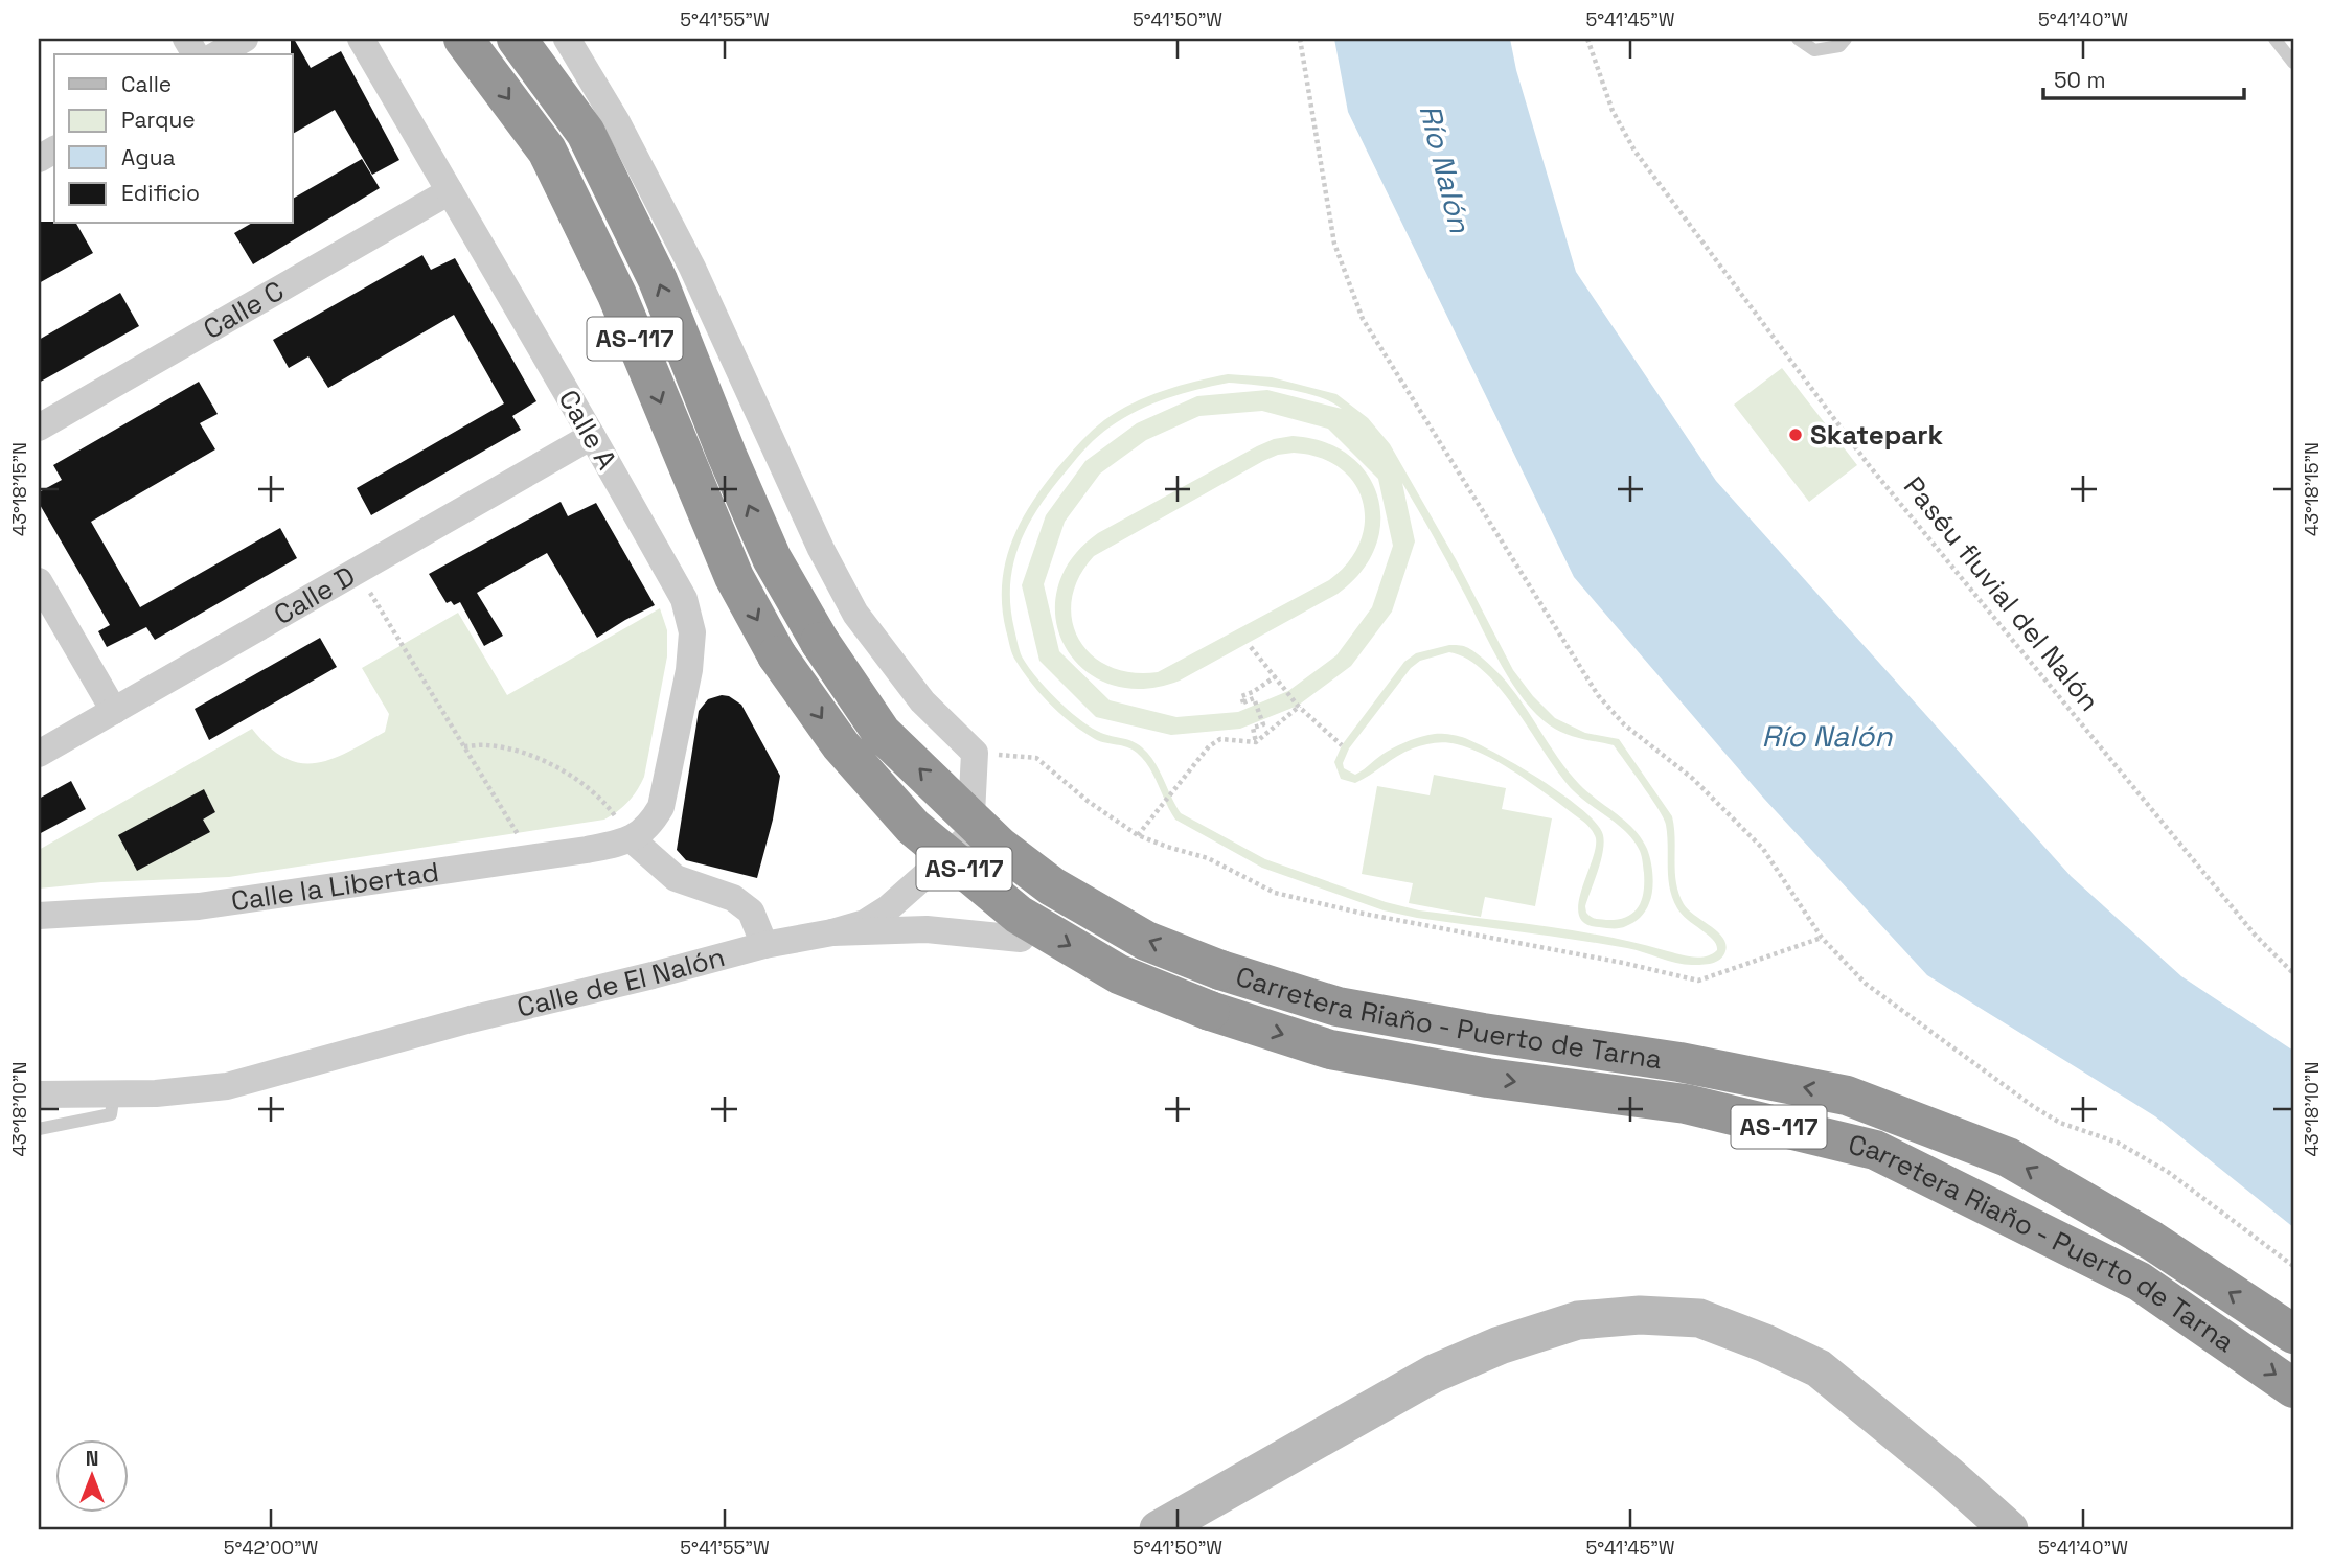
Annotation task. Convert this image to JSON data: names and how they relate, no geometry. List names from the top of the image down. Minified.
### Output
{"streets":{"highway":["AS-117","Carretera Riaño - Puerto de Tarna"],"street":["Calle C","Calle A","Calle D","Calle la Libertad","Calle de El Nalón"],"path":["Paséu fluvial del Nalón"]},"crossings":[["Calle C","Calle A"],["Calle A","Calle D"],["Calle A","Calle la Libertad"]],"water":["Río Nalón"],"places":["Skatepark"],"legend":["Calle","Parque","Agua","Edificio"],"scale_bar":"50 m","north":"top","coordinates":["5°41'55\"W","5°41'50\"W","5°41'45\"W","5°41'40\"W","43°18'15\"N","43°18'10\"N","5°42'00\"W"]}
